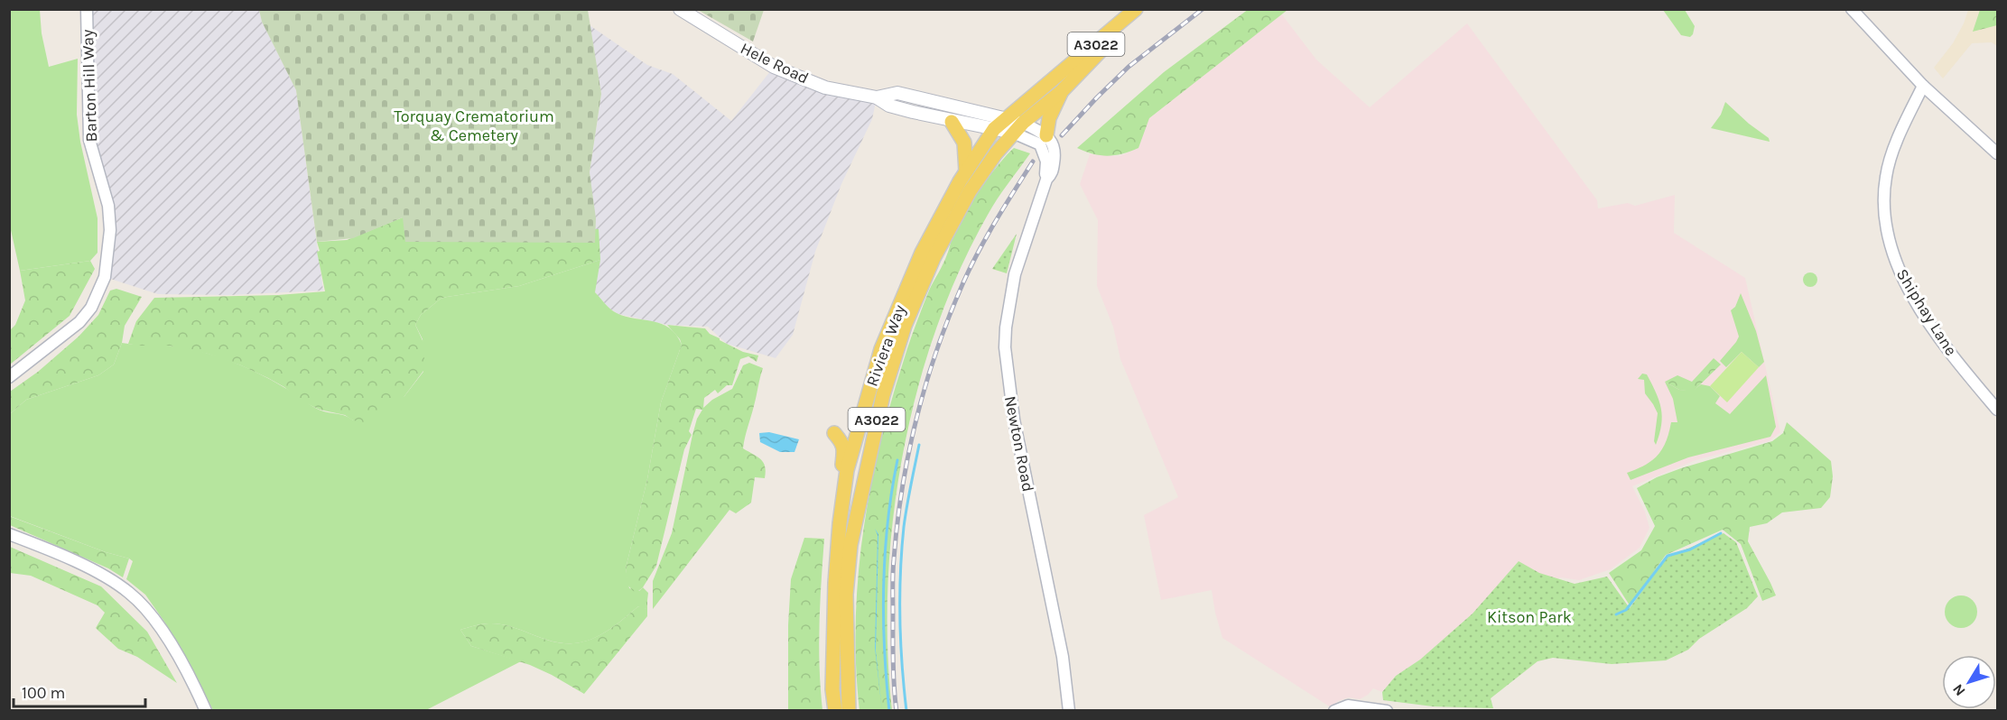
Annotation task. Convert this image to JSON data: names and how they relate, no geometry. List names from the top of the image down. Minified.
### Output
{"streets":{"main road":["A3022","Hele Road","Riviera Way"],"street":["Barton Hill Way","Shiphay Lane","Newton Road"]},"crossings":[["A3022","Hele Road"],["A3022","Riviera Way"],["A3022","Newton Road"],["Hele Road","Riviera Way"],["Hele Road","Newton Road"],["Riviera Way","Newton Road"]],"parks":["Torquay Crematorium & Cemetery","Kitson Park"],"scale_bar":"100 m","north":"bottom left"}
